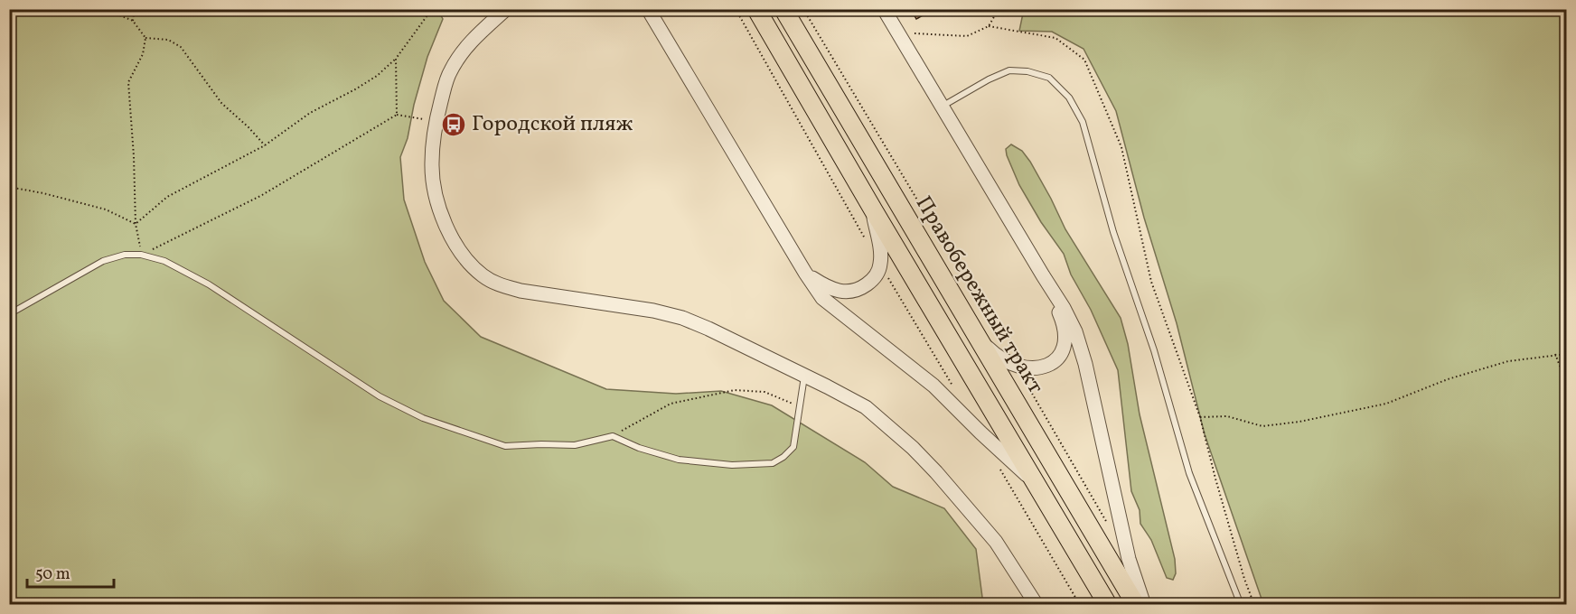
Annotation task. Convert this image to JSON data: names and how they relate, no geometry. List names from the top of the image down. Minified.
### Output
{"streets":{"highway":["Правобережный тракт"]},"places":{"bus stop":["Городской пляж"]},"scale_bar":"50 m"}
